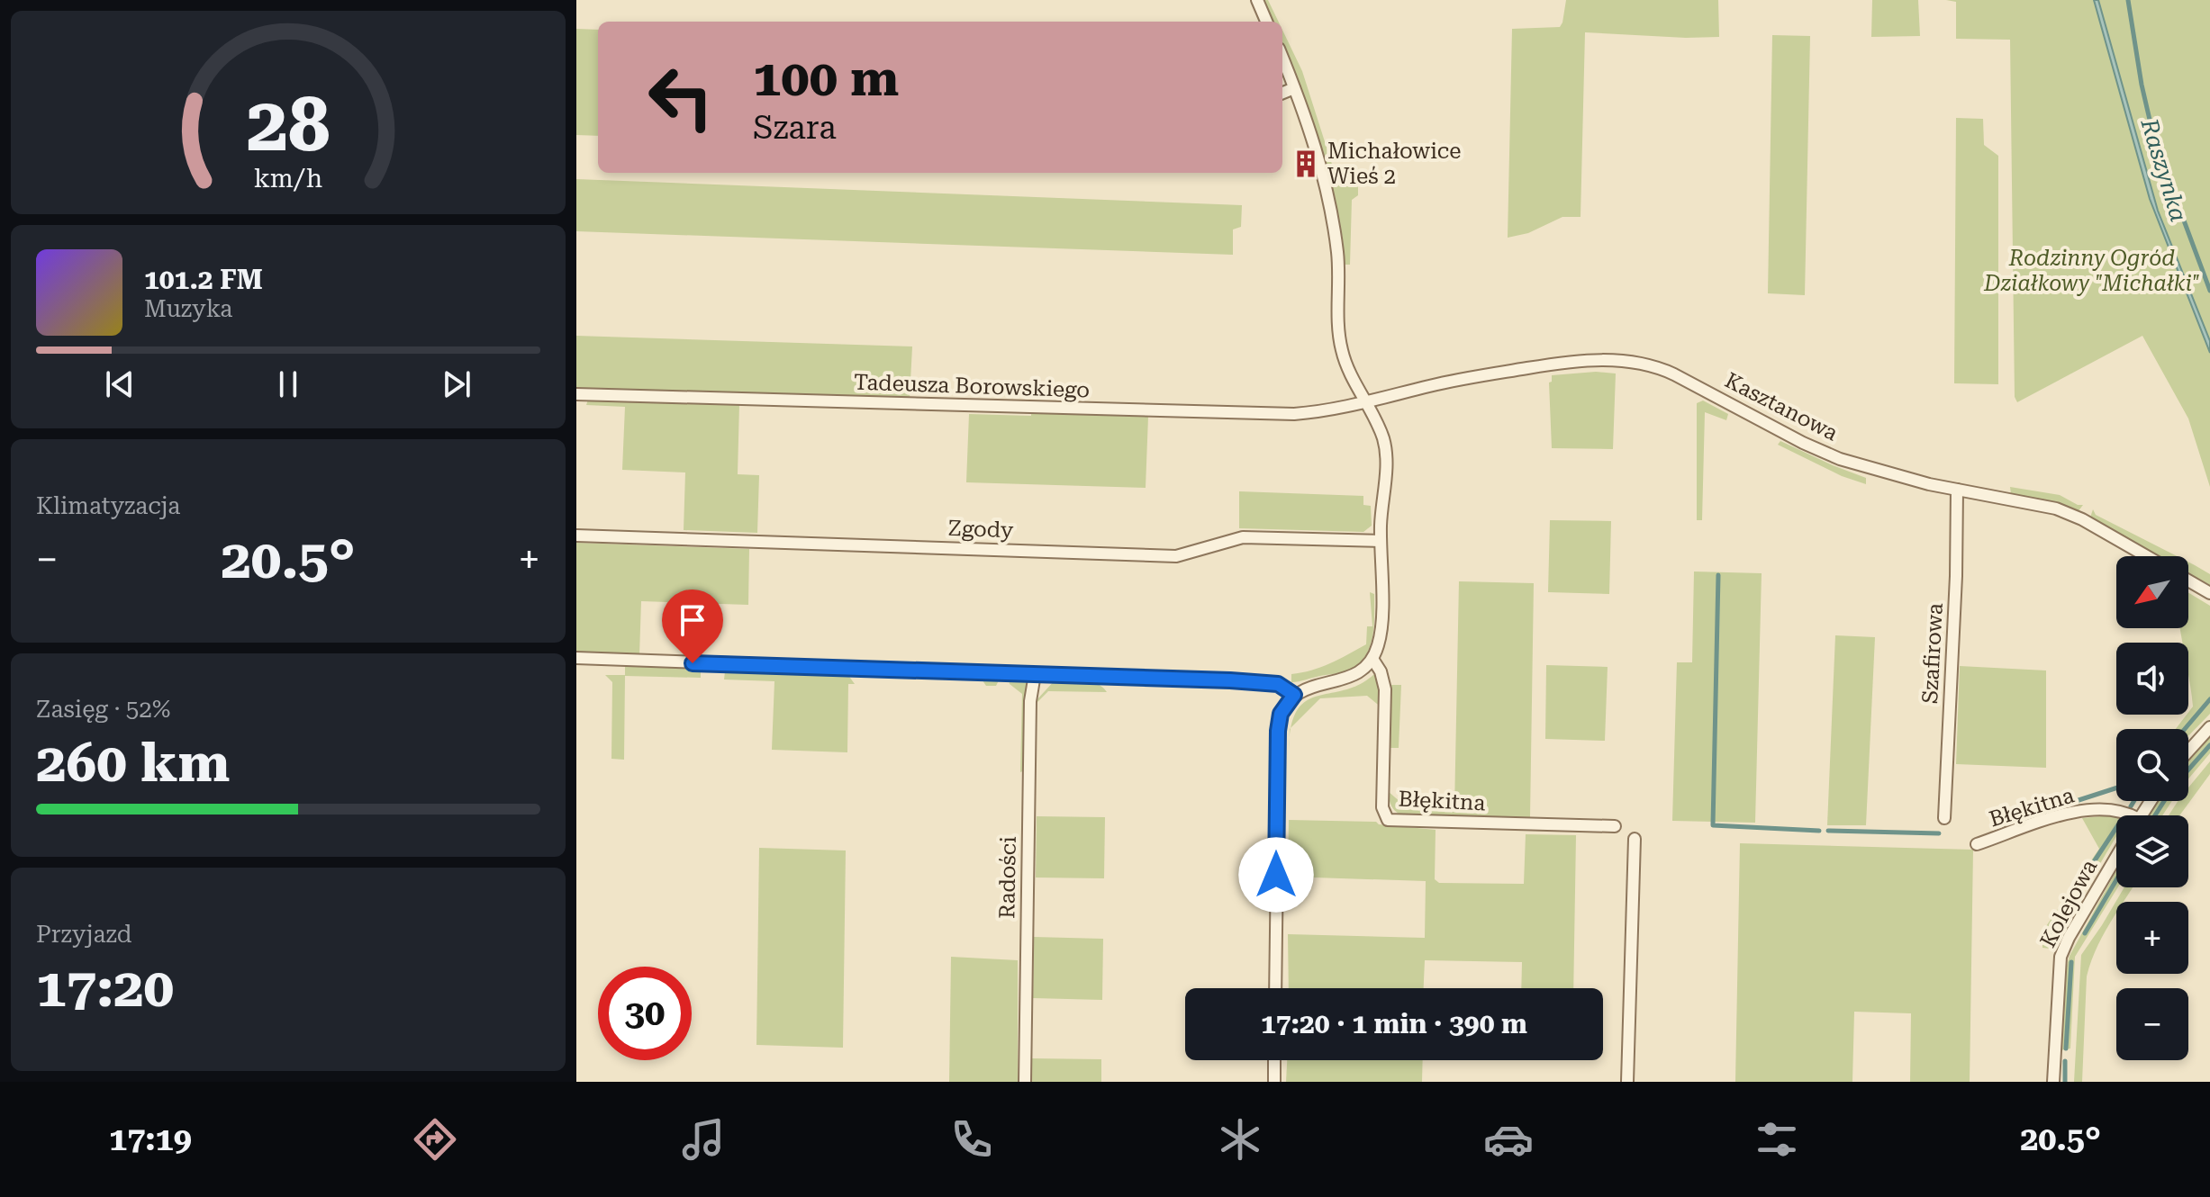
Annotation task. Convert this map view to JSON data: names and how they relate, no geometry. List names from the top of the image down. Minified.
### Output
{"streets":{"street":["Tadeusza Borowskiego","Kasztanowa","Zgody","Szafirowa","Błękitna","Radości","Kolejowa"]},"crossings":[["Tadeusza Borowskiego","Kasztanowa"],["Kasztanowa","Szafirowa"]],"water":["Raszynka"],"parks":["Rodzinny Ogród Działkowy \"Michałki\""],"places":{"building":["Michałowice Wieś 2"]},"north":"bottom left","page":{"turn":["100 m","Szara"],"song":["101.2 FM","Muzyka"],"tile":["Klimatyzacja",["Zasięg · 52%","260 km"],["Przyjazd","17:20"]],"heat":["−","20.5°","+"],"map_buttons":["+","−"],"limit":"30","trip":"17:20 · 1 min · 390 m","tabs":["17:19","20.5°"],"gauge":["28","km/h"]}}
